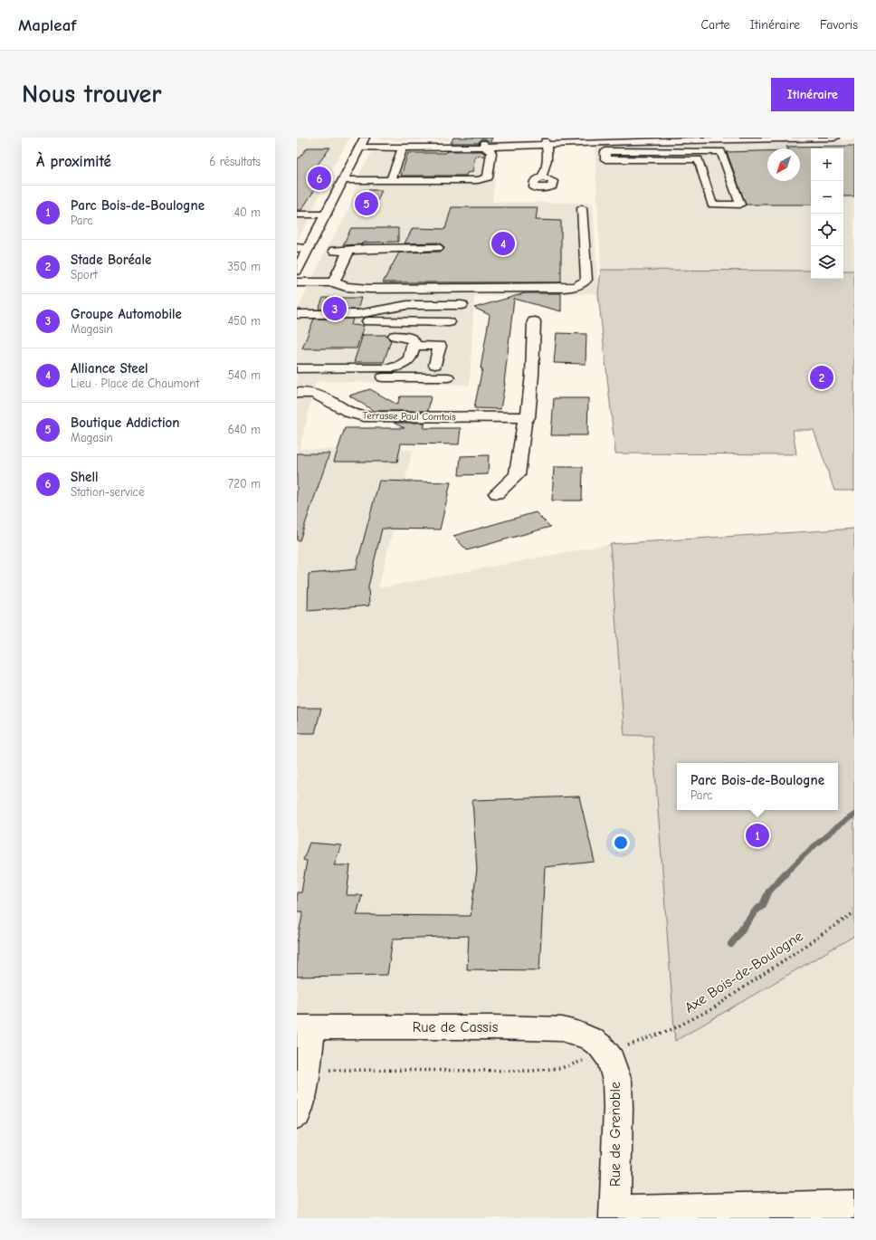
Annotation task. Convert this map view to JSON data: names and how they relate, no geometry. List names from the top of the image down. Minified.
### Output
{"streets":{"street":["Terrasse Paul Comtois","Rue de Cassis","Rue de Grenoble"],"path":["Axe Bois-de-Boulogne"]},"crossings":[["Rue de Cassis","Rue de Grenoble"]],"north":"bottom left","page":{"header":"Mapleaf","nav":["Carte","Itinéraire","Favoris"],"buttons":"Itinéraire","title":"Nous trouver","heading":["À proximité","6 résultats"],"map_buttons":["+","−"],"pins":["6","5","4","3","2","1"],"list":[{"mark":"1","name":"Parc Bois-de-Boulogne","note":"Parc","value":"40 m"},{"mark":"2","name":"Stade Boréale","note":"Sport","value":"350 m"},{"mark":"3","name":"Groupe Automobile","note":"Magasin","value":"450 m"},{"mark":"4","name":"Alliance Steel","note":"Lieu · Place de Chaumont","value":"540 m"},{"mark":"5","name":"Boutique Addiction","note":"Magasin","value":"640 m"},{"mark":"6","name":"Shell","note":"Station-service","value":"720 m"}],"popup":["Parc Bois-de-Boulogne","Parc"]}}
